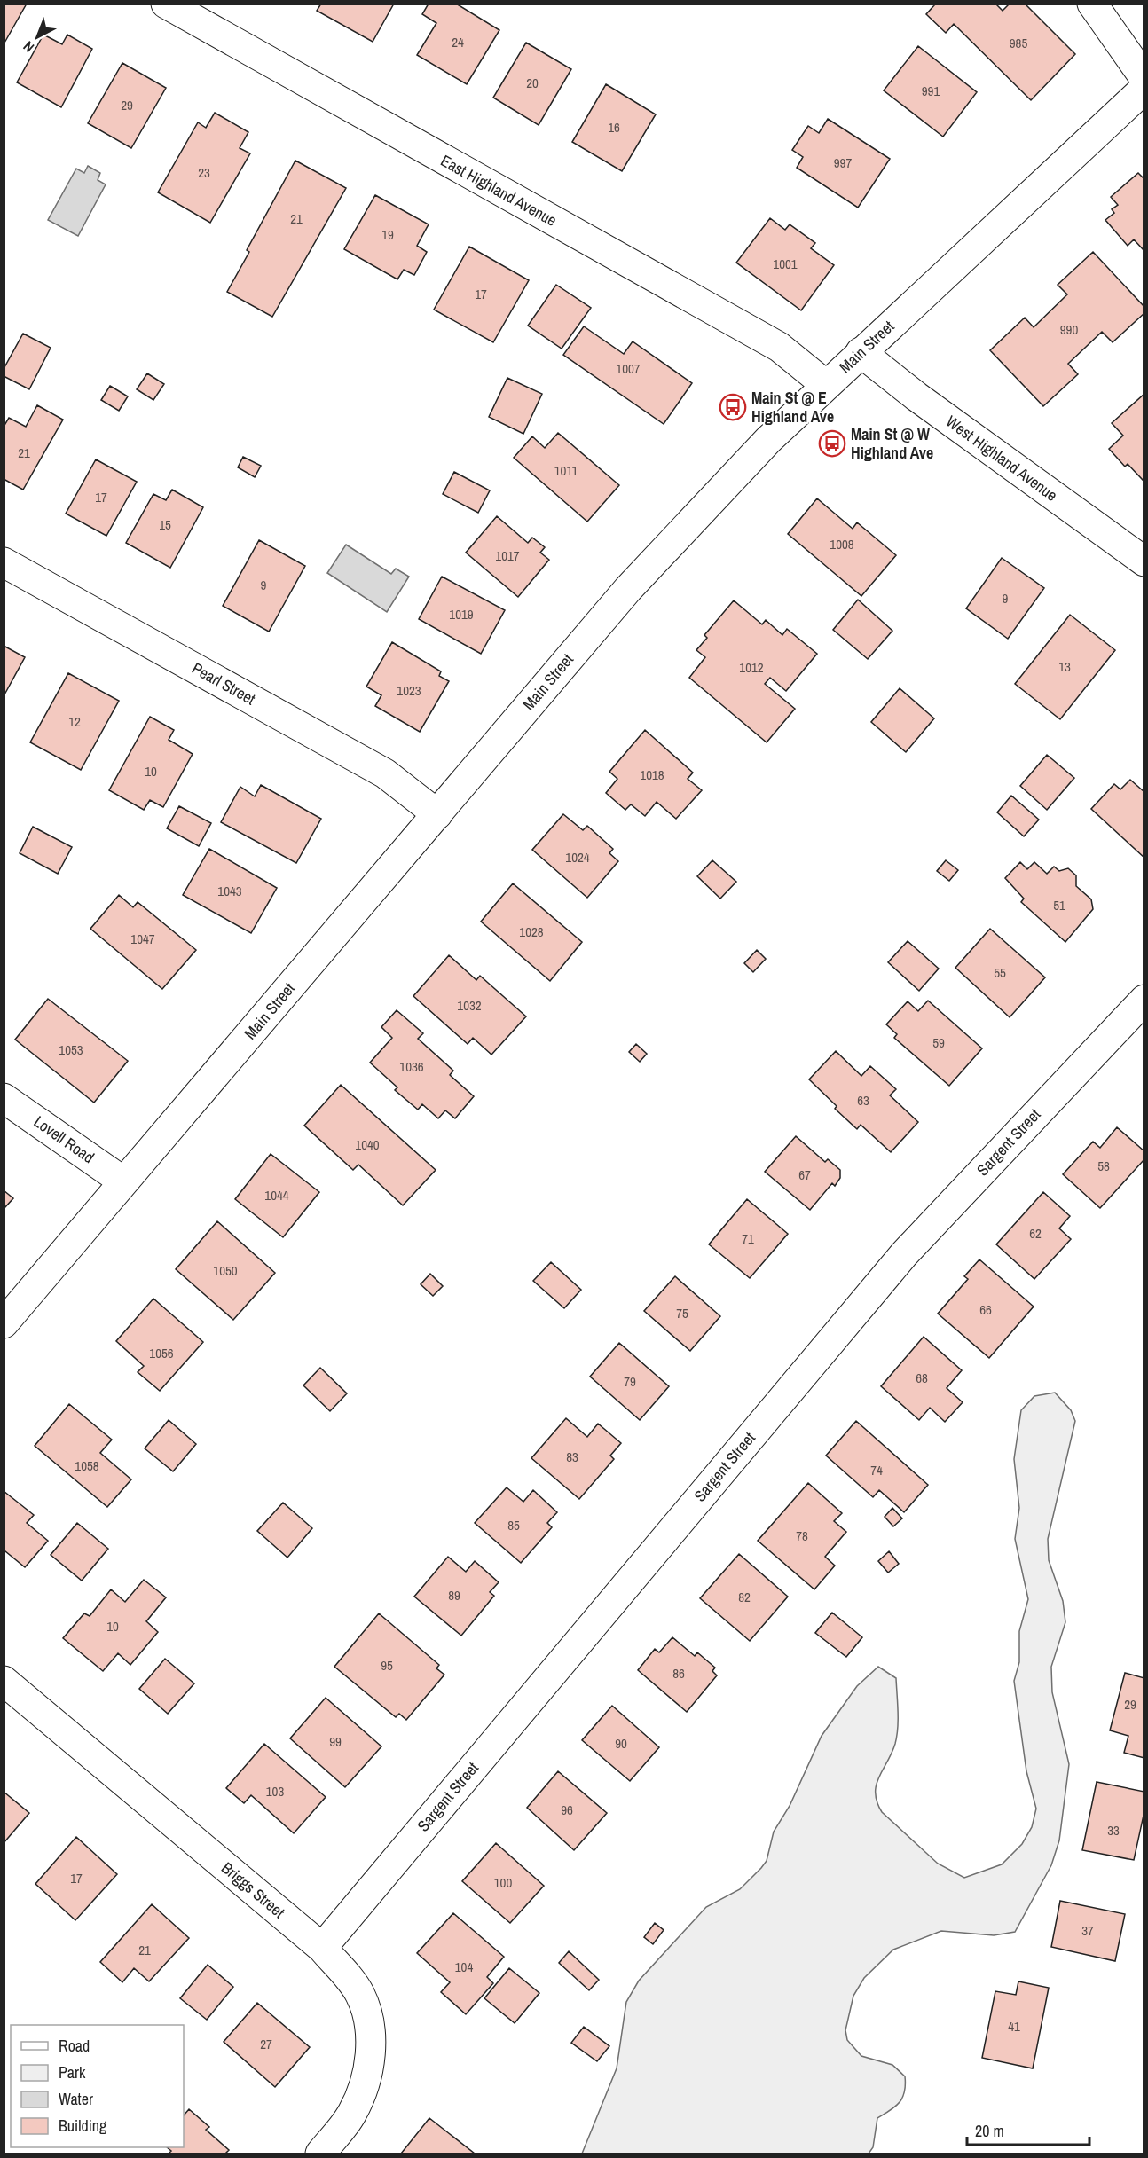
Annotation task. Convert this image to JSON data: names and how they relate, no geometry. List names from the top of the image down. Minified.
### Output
{"streets":{"street":["East Highland Avenue","Main Street","West Highland Avenue","Pearl Street","Lovell Road","Sargent Street","Briggs Street"]},"crossings":[["East Highland Avenue","Main Street"],["Main Street","West Highland Avenue"],["Main Street","Pearl Street"],["Main Street","Lovell Road"],["Sargent Street","Briggs Street"]],"places":{"bus stop":["Main St @ E Highland Ave","Main St @ W Highland Ave"]},"house_numbers":["24","985","20","991","29","16","997","23","21","19","1001","17","990","1007","21","1011","17","15","1008","1017","9","9","1019","13","1012","1023","12","10","1018","1024","1043","51","1028","1047","55","1032","59","1053","1036","63","1040","58","67","1044","62","71","1050","66","75","1056","68","79","83","1058","74","85","78","89","82","10","95","86","29","99","90","103","96","33","17","100","37","21","104","41","27"],"legend":["Road","Park","Water","Building"],"scale_bar":"20 m","north":"bottom left"}
